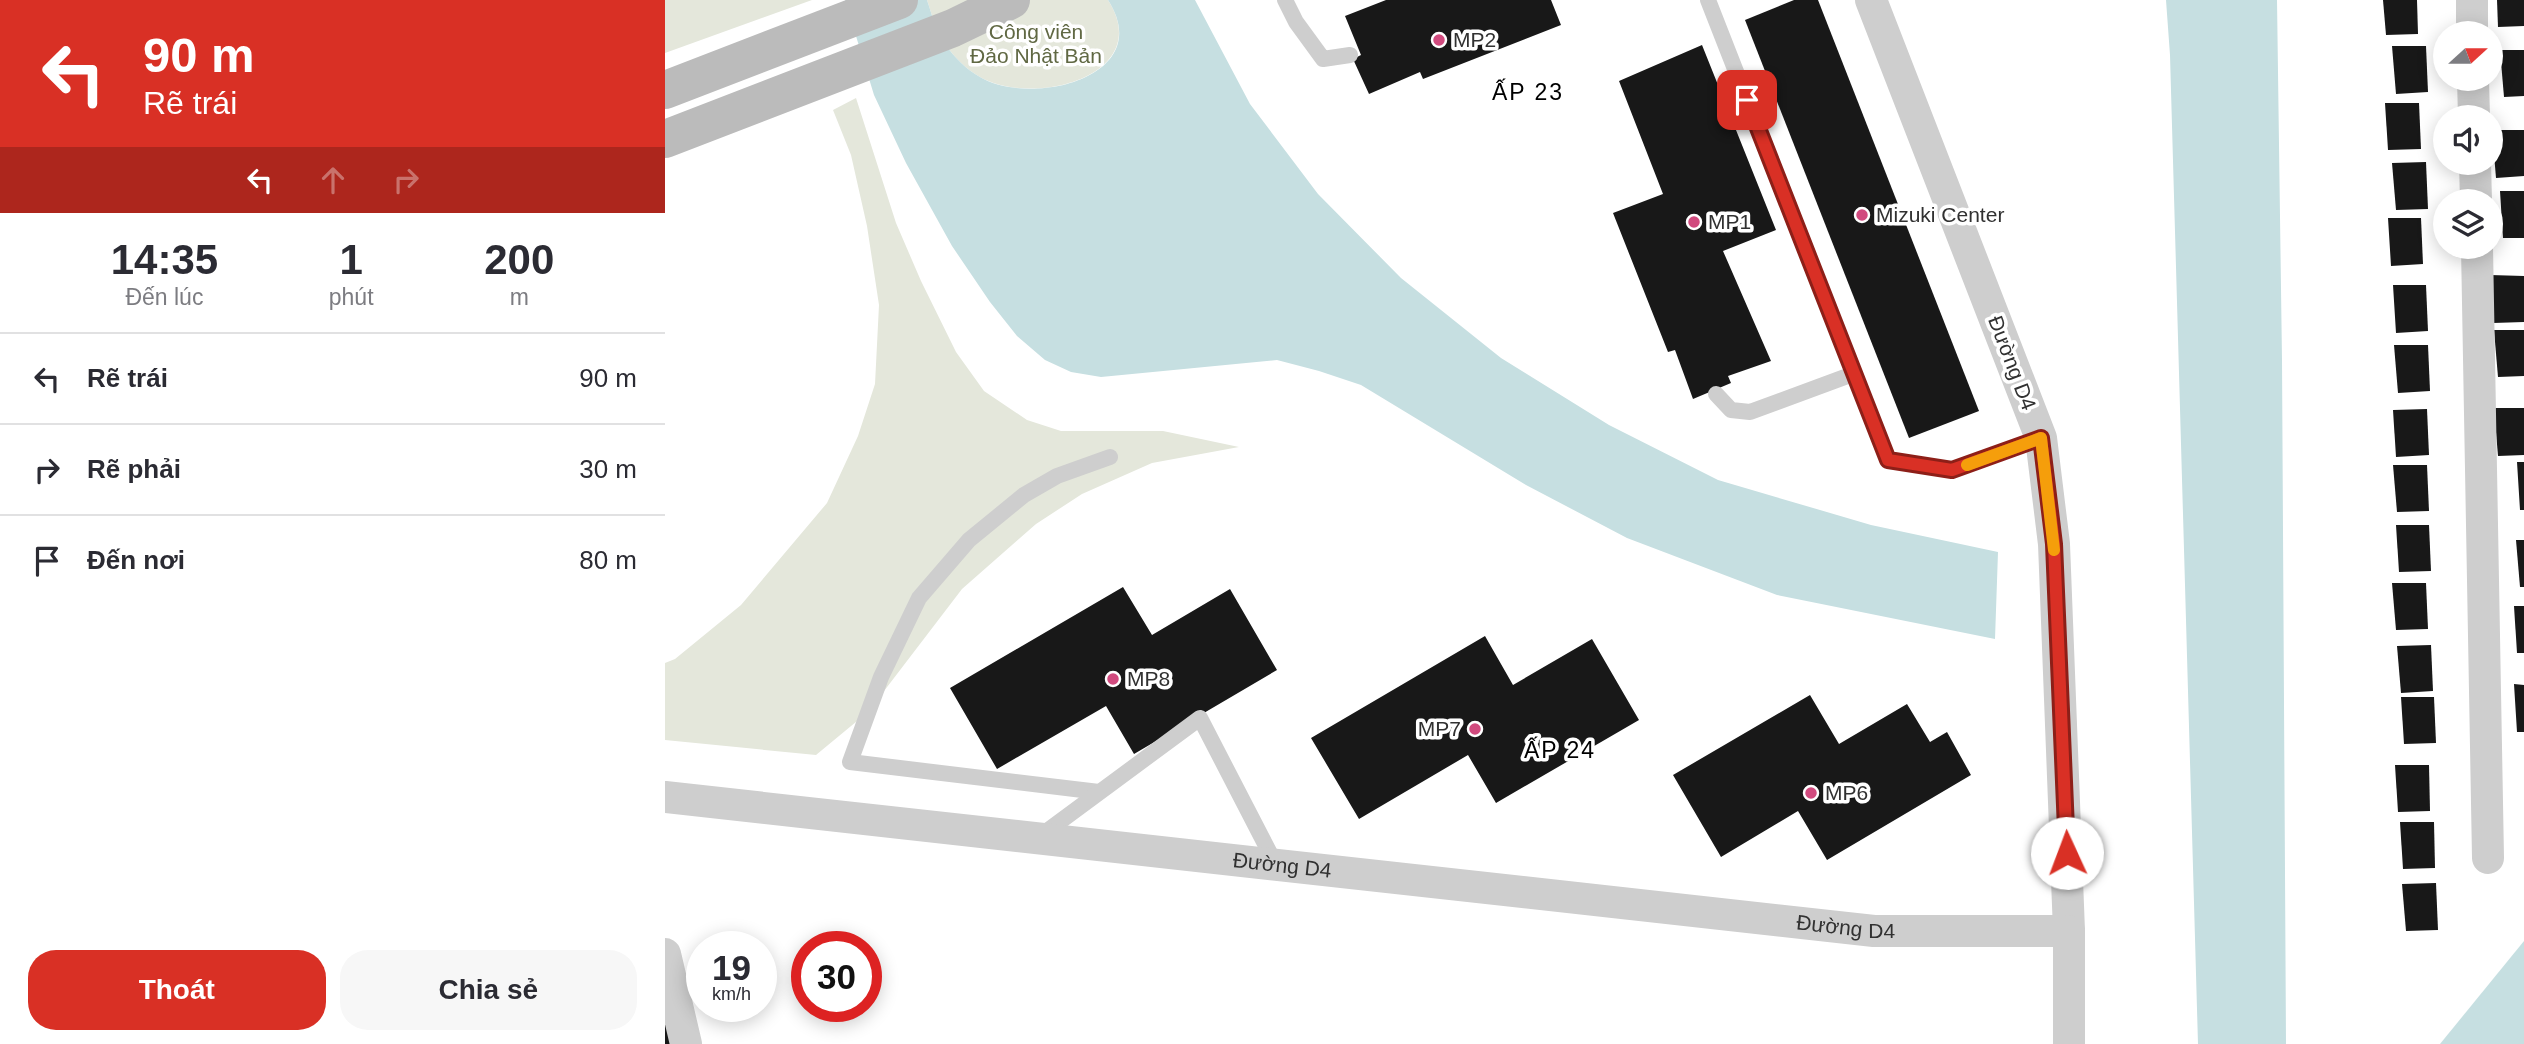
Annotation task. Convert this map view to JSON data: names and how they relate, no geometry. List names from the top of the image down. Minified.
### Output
{"streets":{"street":["Đường D4"]},"districts":["ẤP 23","ẤP 24"],"parks":["Công viên Đảo Nhật Bản"],"places":["MP2","Mizuki Center","MP1","MP8","MP7","MP6"],"north":"right","page":{"turn":["90 m","Rẽ trái"],"eta":["14:35","Đến lúc","1","phút","200","m"],"list":[{"name":"Rẽ trái","value":"90 m"},{"name":"Rẽ phải","value":"30 m"},{"name":"Đến nơi","value":"80 m"}],"speed":"19 km/h","limit":"30","buttons":["Thoát","Chia sẻ"]}}
